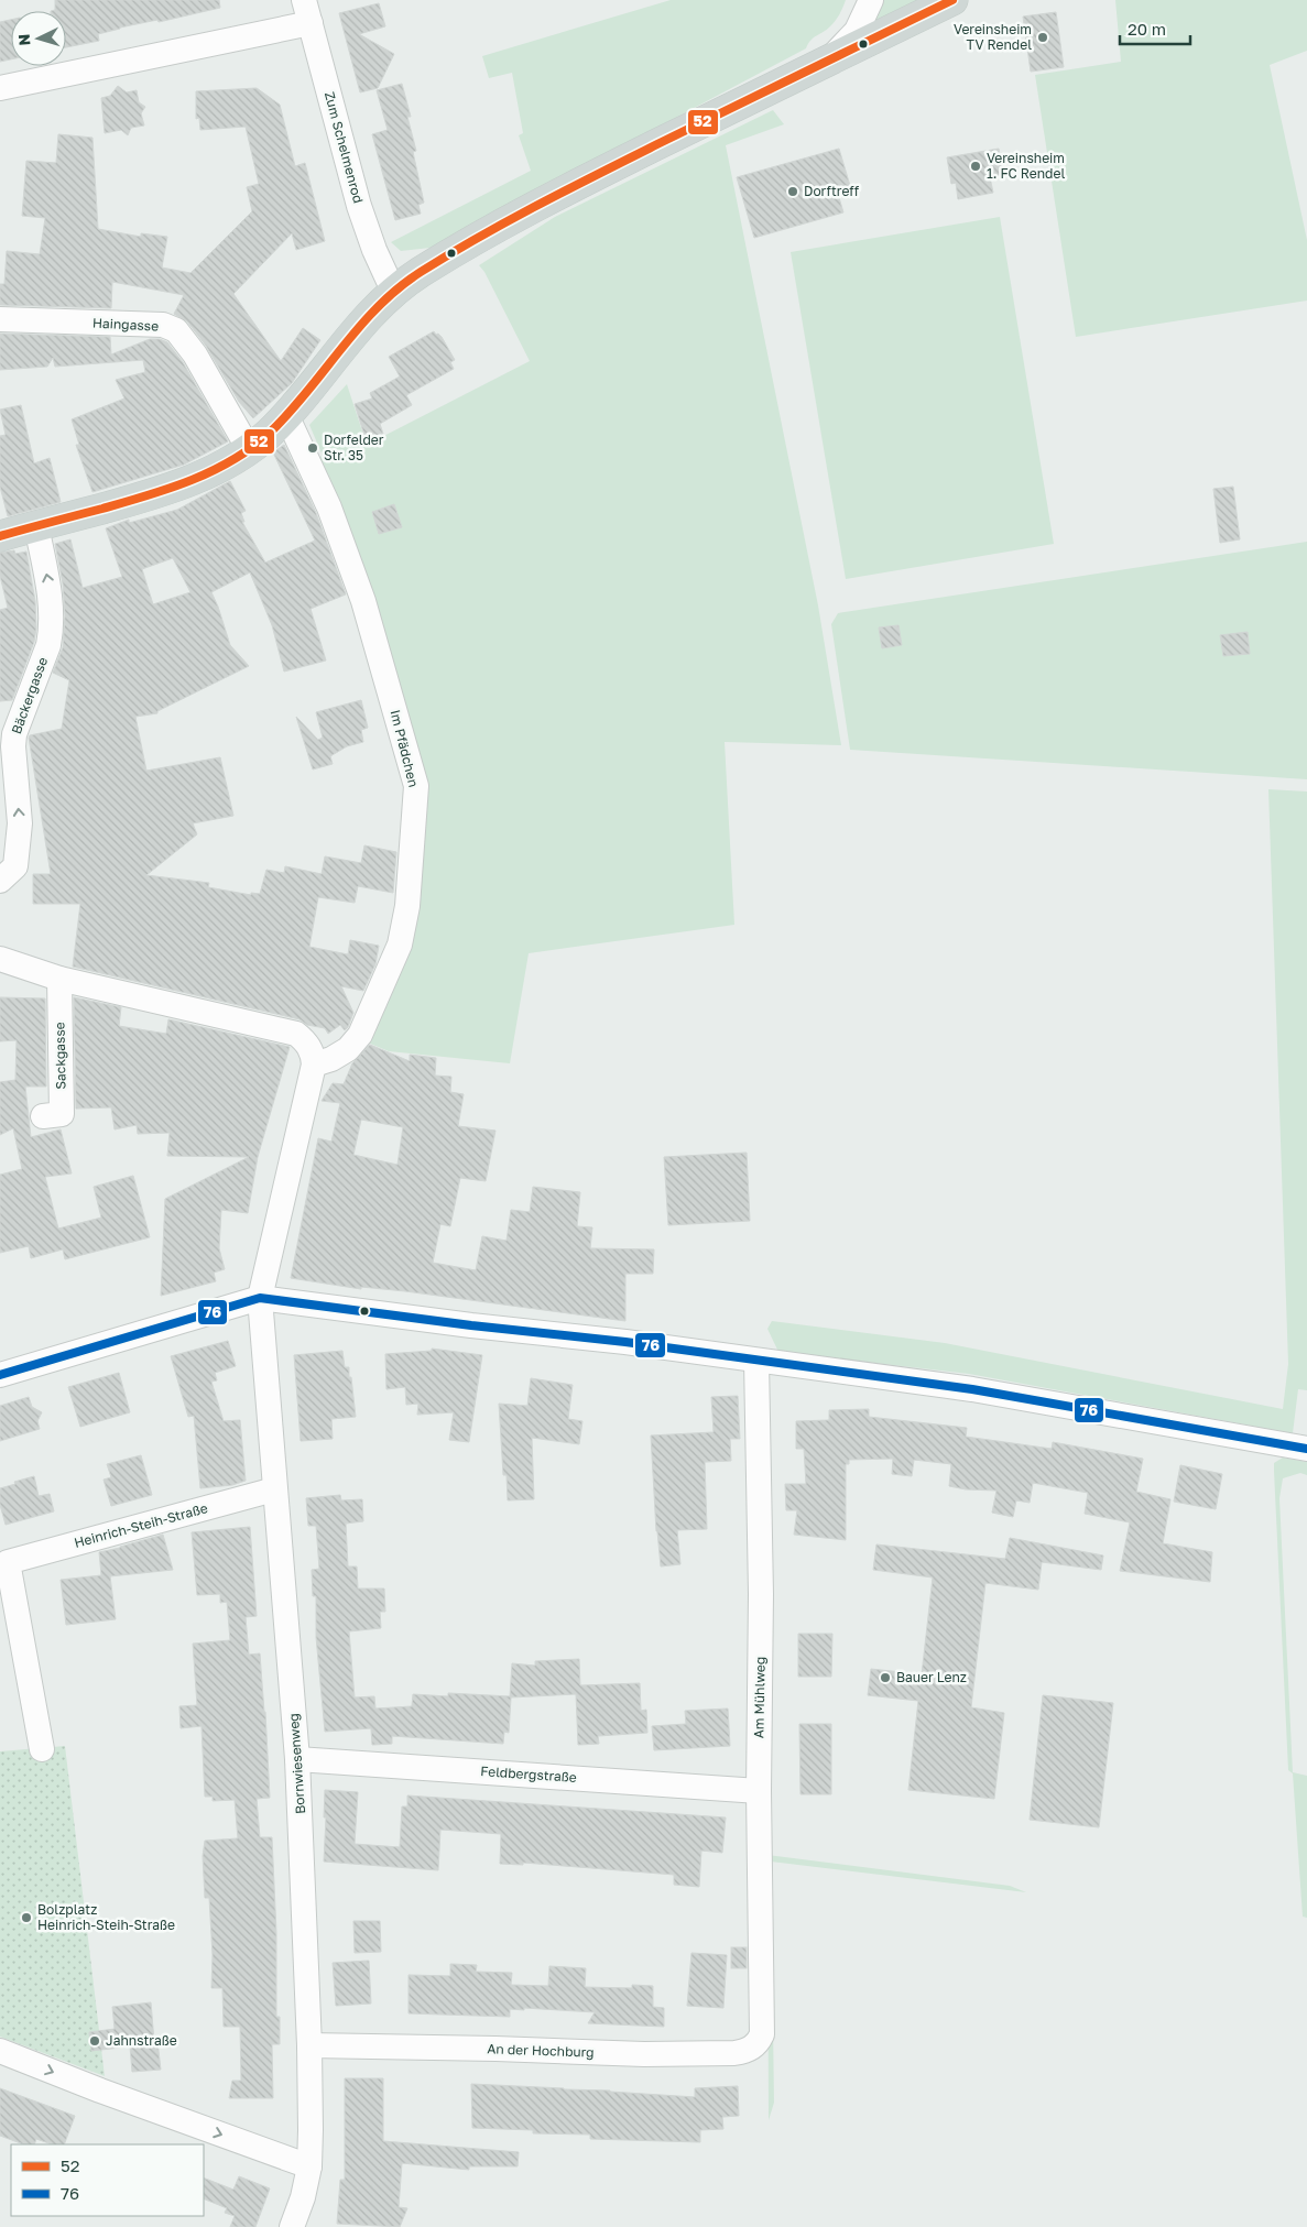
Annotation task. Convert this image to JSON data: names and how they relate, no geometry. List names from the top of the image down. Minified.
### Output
{"streets":{"street":["Zum Schelmenrod","Haingasse","Bäckergasse","Im Pfädchen","Sackgasse","Heinrich-Steih-Straße","Am Mühlweg","Bornwiesenweg","Feldbergstraße","An der Hochburg"]},"crossings":[["Im Pfädchen","Bornwiesenweg"],["Heinrich-Steih-Straße","Bornwiesenweg"],["Am Mühlweg","Feldbergstraße"],["Am Mühlweg","An der Hochburg"],["Bornwiesenweg","Feldbergstraße"],["Bornwiesenweg","An der Hochburg"]],"one_way":["Bäckergasse"],"places":["Vereinsheim TV Rendel","Vereinsheim 1. FC Rendel","Dorftreff","Dorfelder Str. 35","Bauer Lenz","Bolzplatz Heinrich-Steih-Straße","Jahnstraße"],"lines":["transit line 52","transit line 76"],"legend":["52","76"],"scale_bar":"20 m","north":"left"}
